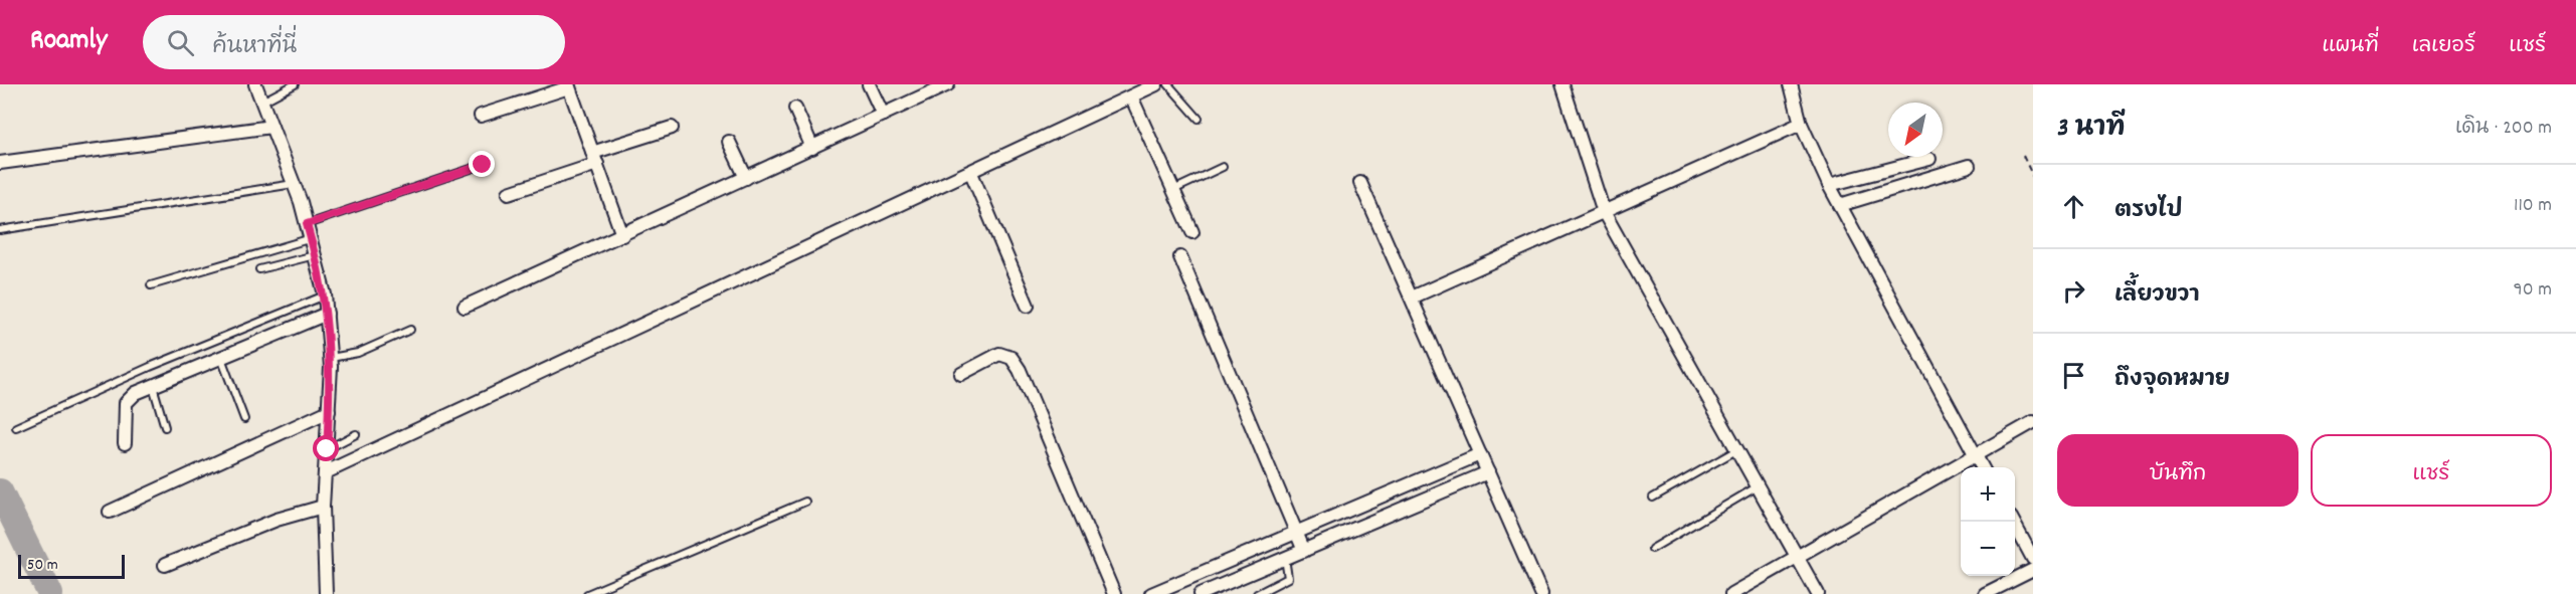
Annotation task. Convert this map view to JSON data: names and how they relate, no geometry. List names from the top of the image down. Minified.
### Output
{"scale_bar":"50 m","north":"bottom left","page":{"header":"Roamly","search":"ค้นหาที่นี่","nav":["แผนที่","เลเยอร์","แชร์"],"heading":["3 นาที","เดิน · 200 m"],"list":[["ตรงไป","110 m"],["เลี้ยวขวา","90 m"],"ถึงจุดหมาย"],"buttons":["บันทึก","แชร์"],"map_buttons":["+","−"],"scale":"50 m"}}
